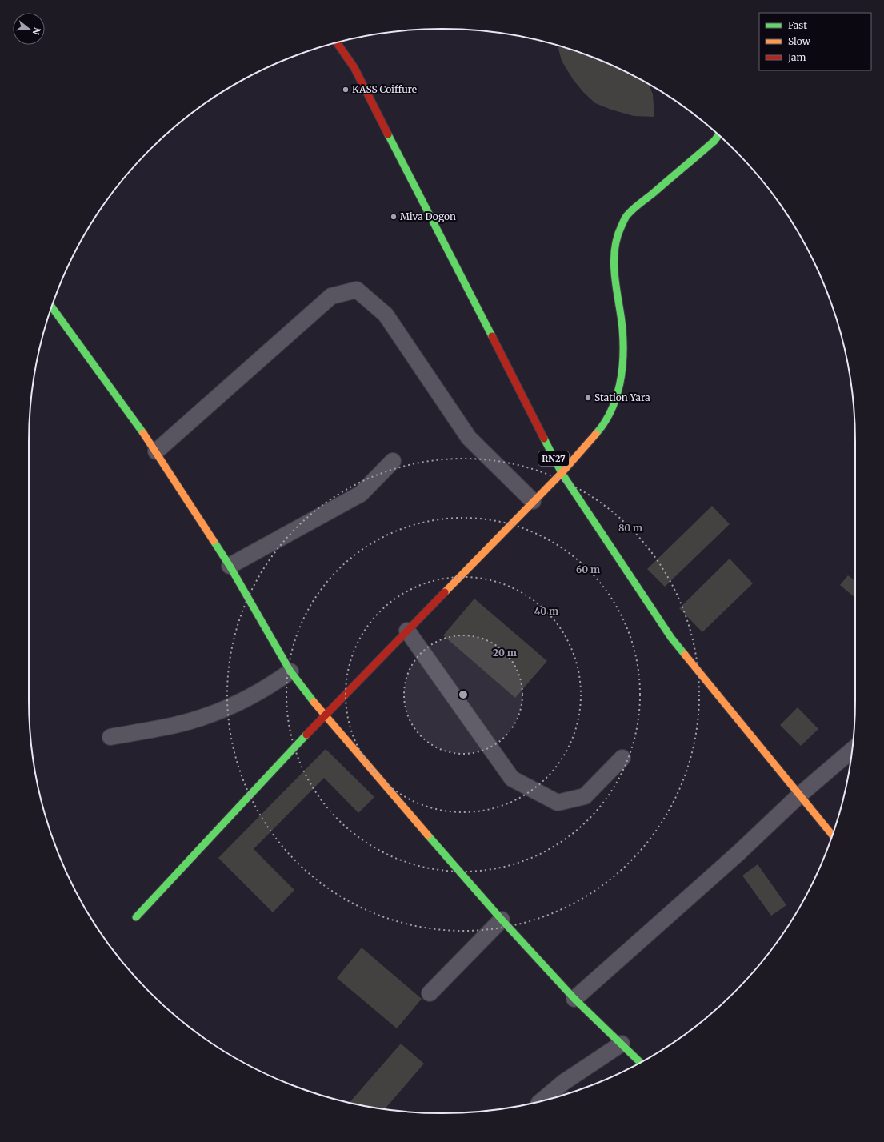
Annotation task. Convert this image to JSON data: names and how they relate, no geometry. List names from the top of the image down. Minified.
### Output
{"streets":{"main road":["RN27"]},"places":["KASS Coiffure","Miva Dogon","Station Yara"],"legend":["Fast","Slow","Jam"],"north":"right","rings":["80 m","60 m","40 m","20 m"]}
